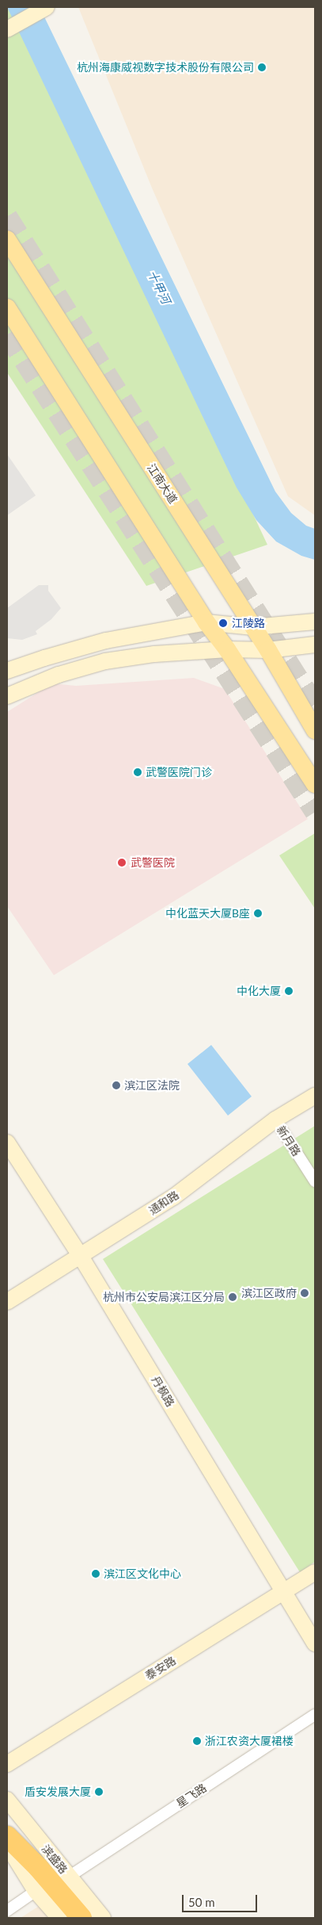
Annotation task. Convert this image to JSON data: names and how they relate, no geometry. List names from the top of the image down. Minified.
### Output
{"streets":{"main road":["江南大道"],"street":["新月路","通和路","丹枫路","泰安路","星飞路","滨盛路"]},"crossings":[["新月路","通和路"],["通和路","丹枫路"],["丹枫路","泰安路"],["星飞路","滨盛路"]],"water":["十甲河"],"places":["杭州海康威视数字技术股份有限公司","江陵路","武警医院门诊","武警医院","中化蓝天大厦B座","中化大厦","滨江区法院","滨江区政府","杭州市公安局滨江区分局","滨江区文化中心","浙江农资大厦裙楼","盾安发展大厦"],"scale_bar":"50 m"}
